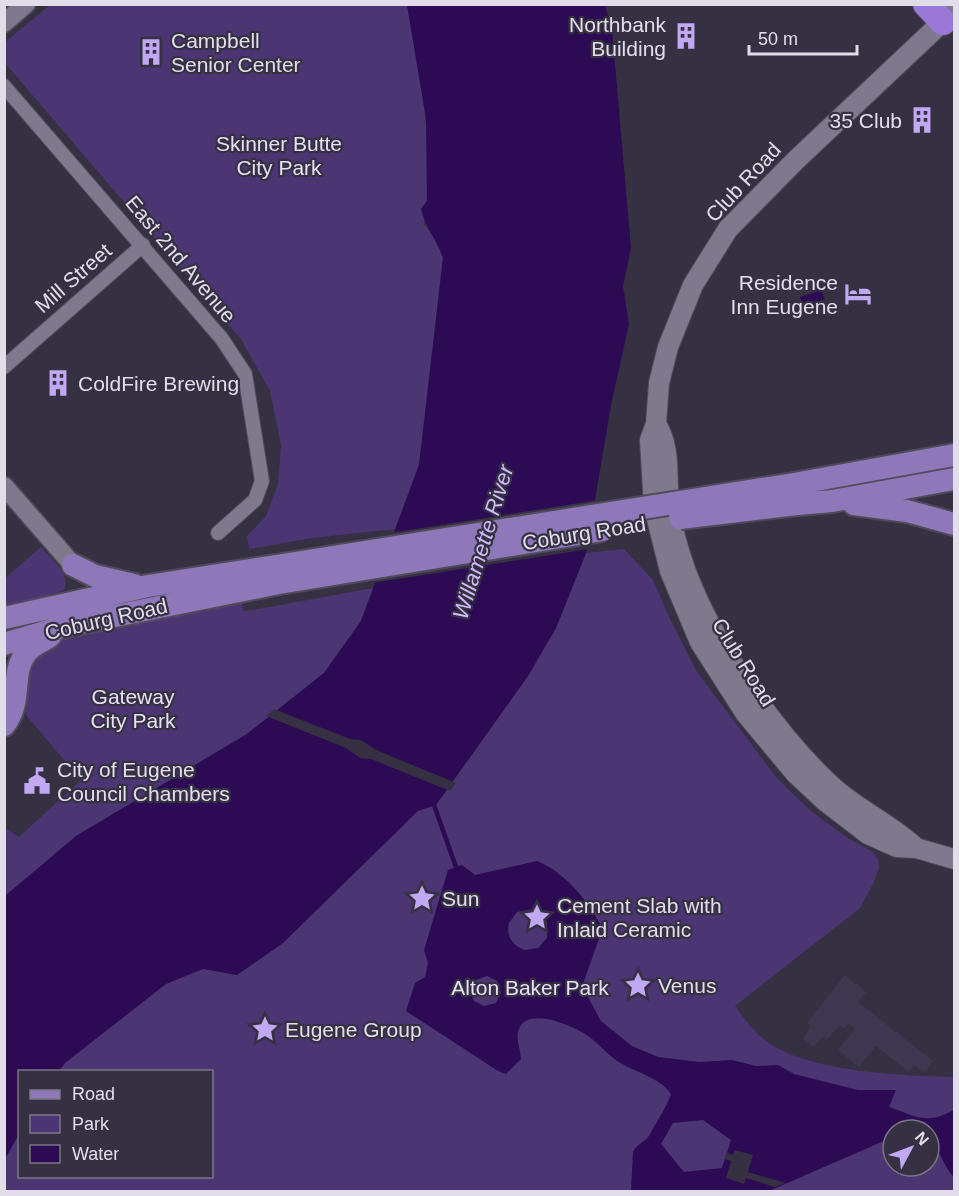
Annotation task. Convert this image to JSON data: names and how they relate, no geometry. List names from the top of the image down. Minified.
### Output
{"streets":{"main road":["Club Road","Coburg Road"],"street":["East 2nd Avenue","Mill Street"]},"crossings":[["East 2nd Avenue","Mill Street"]],"water":["Willamette River"],"parks":["Skinner Butte City Park","Gateway City Park","Alton Baker Park"],"places":{"building":["Northbank Building","Campbell Senior Center","35 Club","ColdFire Brewing"],"hotel":["Residence Inn Eugene"],"public building":["City of Eugene Council Chambers"],"place":["Sun","Cement Slab with Inlaid Ceramic","Venus","Eugene Group"]},"legend":["Road","Park","Water"],"scale_bar":"50 m","north":"top right"}
